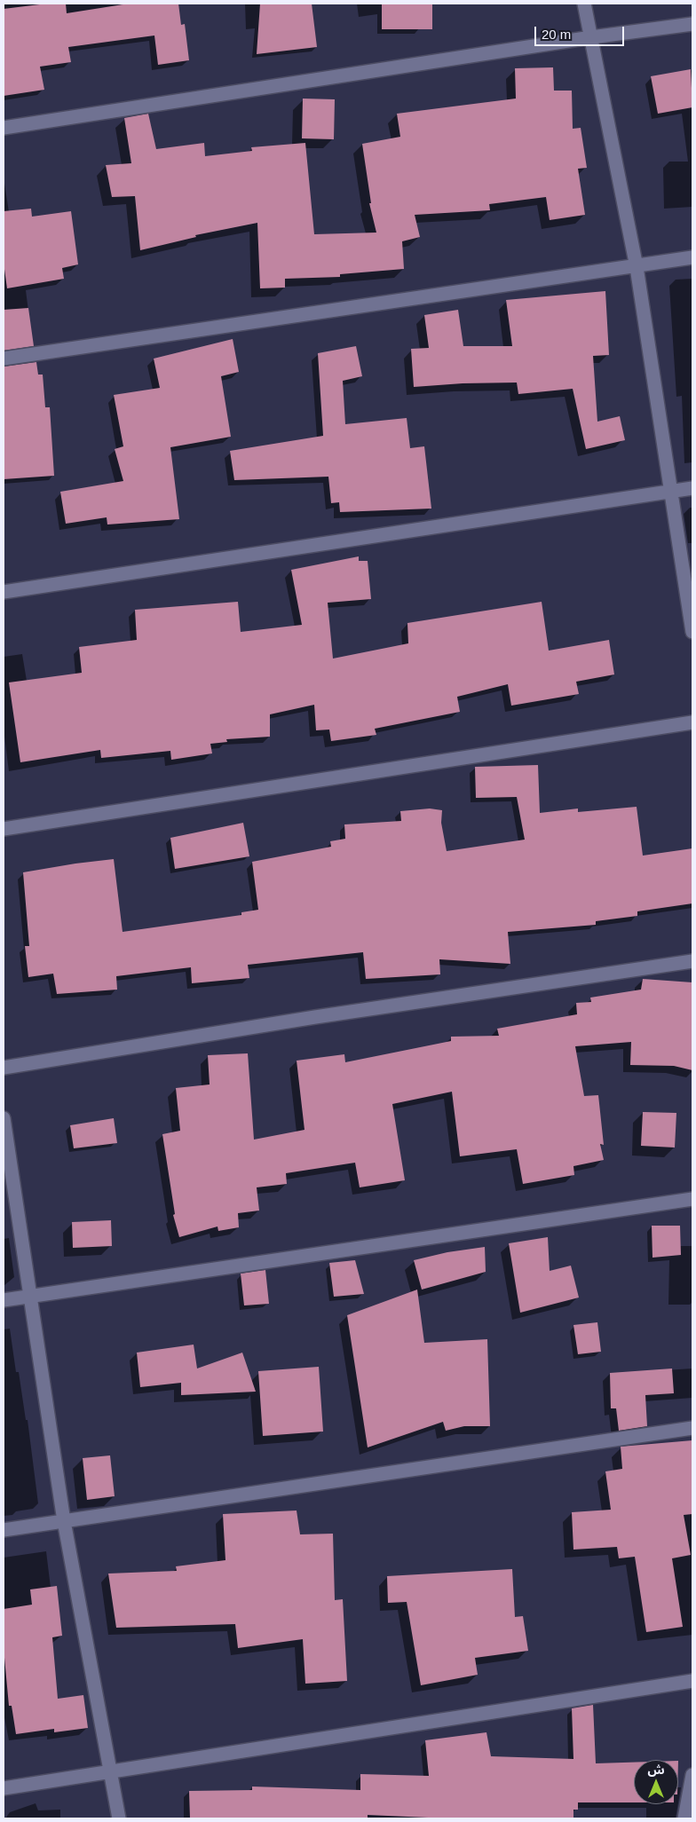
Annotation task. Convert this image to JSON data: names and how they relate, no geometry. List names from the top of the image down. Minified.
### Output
{"scale_bar":"20 m","north":"top"}
